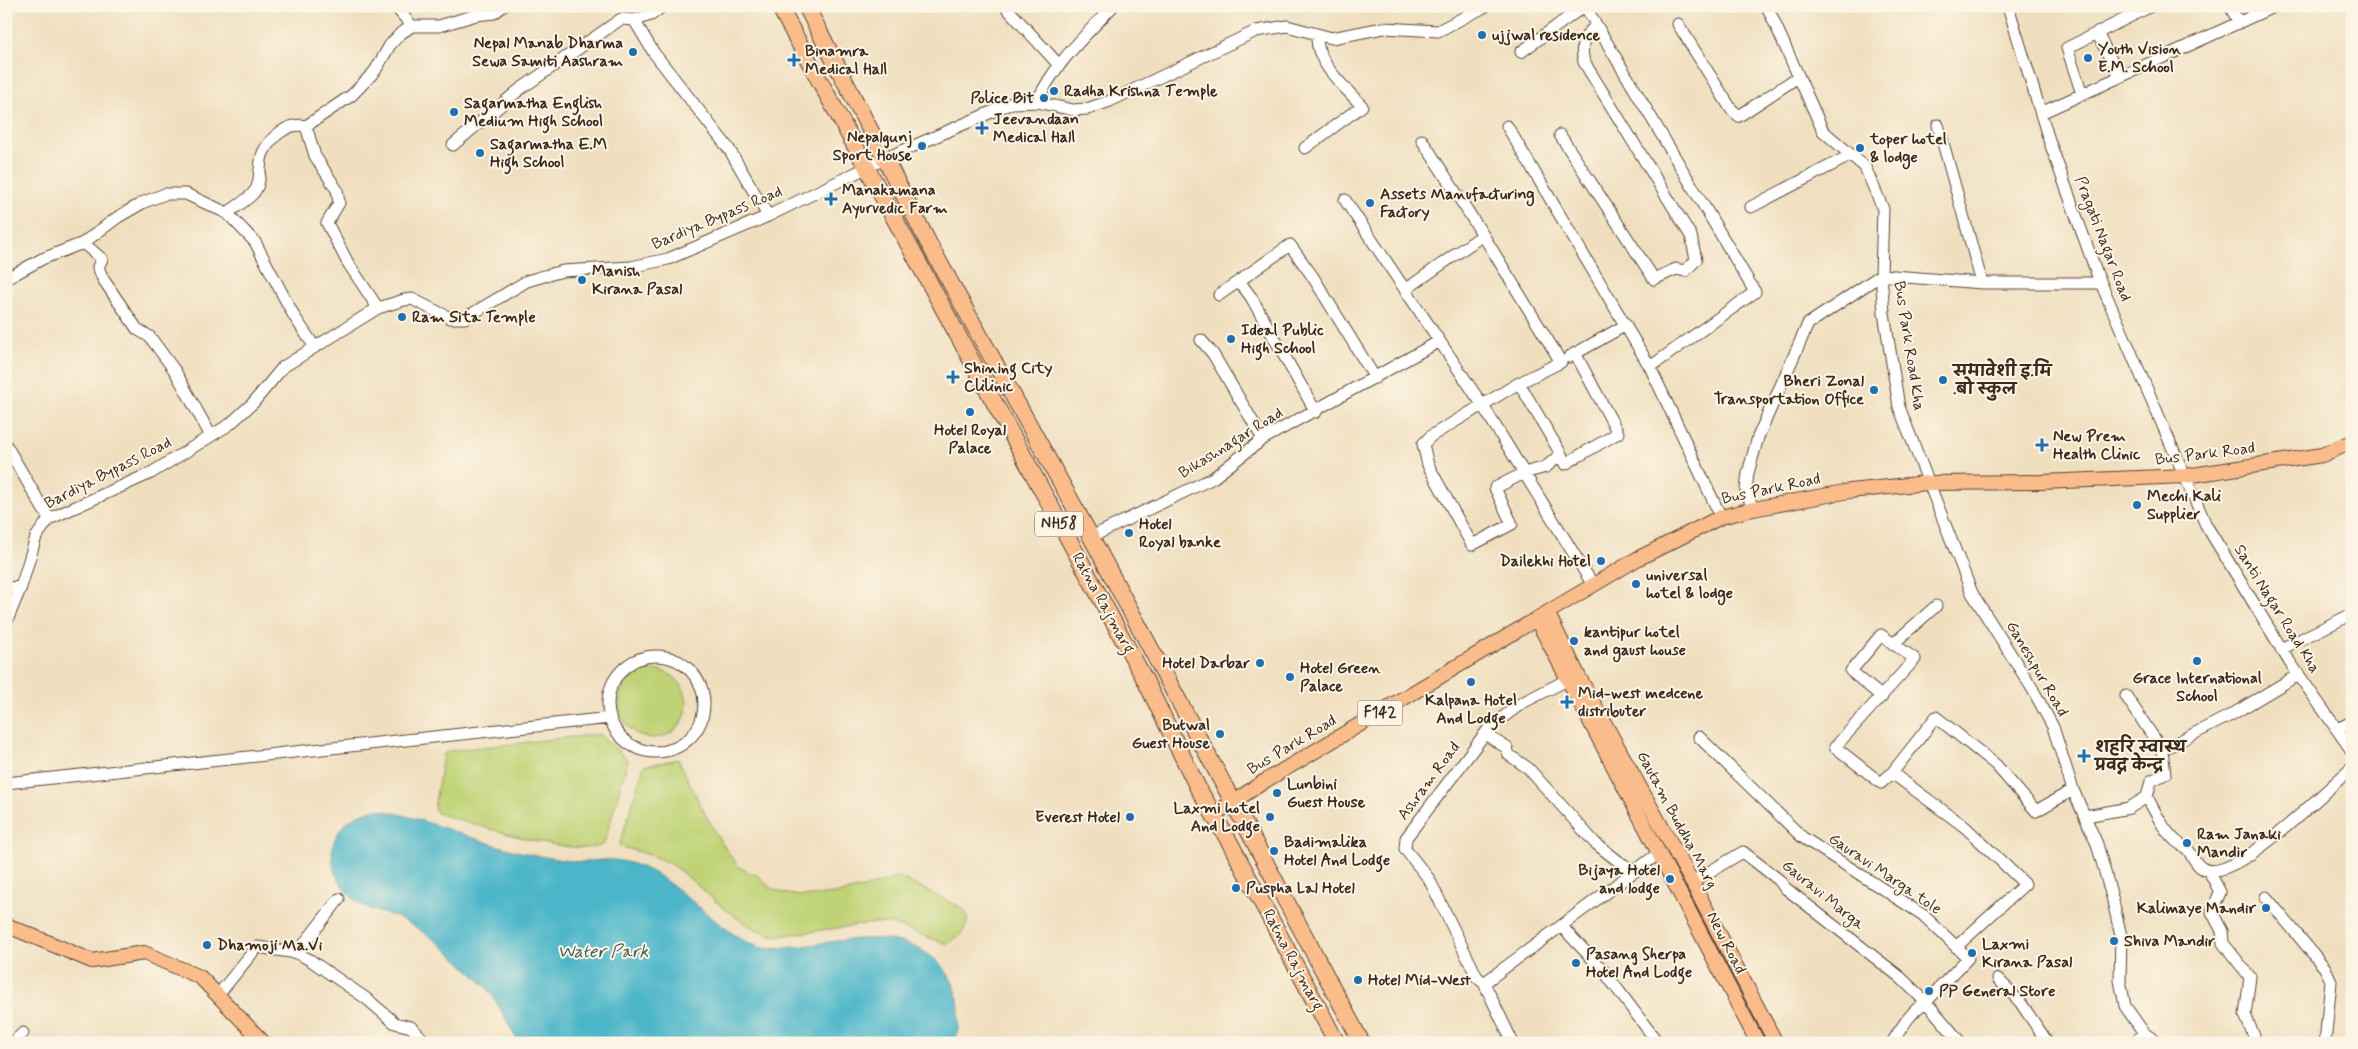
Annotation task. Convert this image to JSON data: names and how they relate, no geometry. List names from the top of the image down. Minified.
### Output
{"streets":{"highway":["NH58","Ratna Rajmarg"],"main road":["Bus Park Road","F142","Gautam Buddha Marg","New Road"],"street":["Bardiya Bypass Road","Pragati Nagar Road","Bus Park Road Kha","Bikashnagar Road","Santi Nagar Road Kha","Ganeshpur Road","Ashram Road","Gauravi Marga tole","Gauravi Marga"]},"crossings":[["Bardiya Bypass Road","Ratna Rajmarg"],["Pragati Nagar Road","Bus Park Road"],["Pragati Nagar Road","Santi Nagar Road Kha"],["Bus Park Road Kha","Bus Park Road"],["Bus Park Road Kha","Ganeshpur Road"],["Bikashnagar Road","Ratna Rajmarg"],["Bus Park Road","Ratna Rajmarg"],["Bus Park Road","Santi Nagar Road Kha"],["Bus Park Road","Ganeshpur Road"],["Bus Park Road","Gautam Buddha Marg"],["Bus Park Road","New Road"],["Ashram Road","New Road"],["Gautam Buddha Marg","Gauravi Marga"],["Gautam Buddha Marg","New Road"],["Gauravi Marga tole","Gauravi Marga"]],"water":["Water Park"],"places":{"other":["ujjwal residence","Nepal Manab Dharma Sewa Samiti Aashram","Youth Vision E.M. School","Radha Krishna Temple","Police Bit","Sagarmatha English Medium High School","Nepalgunj Sport House","toper hotel & lodge","Sagarmatha E.M High School","Assets Manufacturing Factory","Manish Kirana Pasal","Ram Sita Temple","Ideal Public High School","समावेशी इ.मि .बाे स्कुल","Bheri Zonal Transportation Office","Hotel Royal Palace","Mechi Kali Supplier","Hotel Royal banke","Dailekhi Hotel","universal hotel & lodge","kantipur hotel and gaust house","Grace International School","Hotel Darbar","Hotel Green Palace","Kalpana Hotel And Lodge","Butwal Guest House","Lunbini Guest House","Everest Hotel","Laxmi hotel And Lodge","Ram Janaki Mandir","Badimalika Hotel And Lodge","Bijaya Hotel and lodge","Puspha Lal Hotel","Kalimaye Mandir","Shiva Mandir","Dhamoji Ma.Vi","Laxmi Kirana Pasal","Pasang Sherpa Hotel And Lodge","Hotel Mid-West","PP General Store"],"health":["Binamra Medical Hall","Jeevandaan Medical Hall","Manakamana Ayurvedic Farm","Shining City Clilinic","New Prem Health Clinic","Mid-west medcene distributer","शहरि स्वास्थ प्रवद्न केन्द्र"]}}
